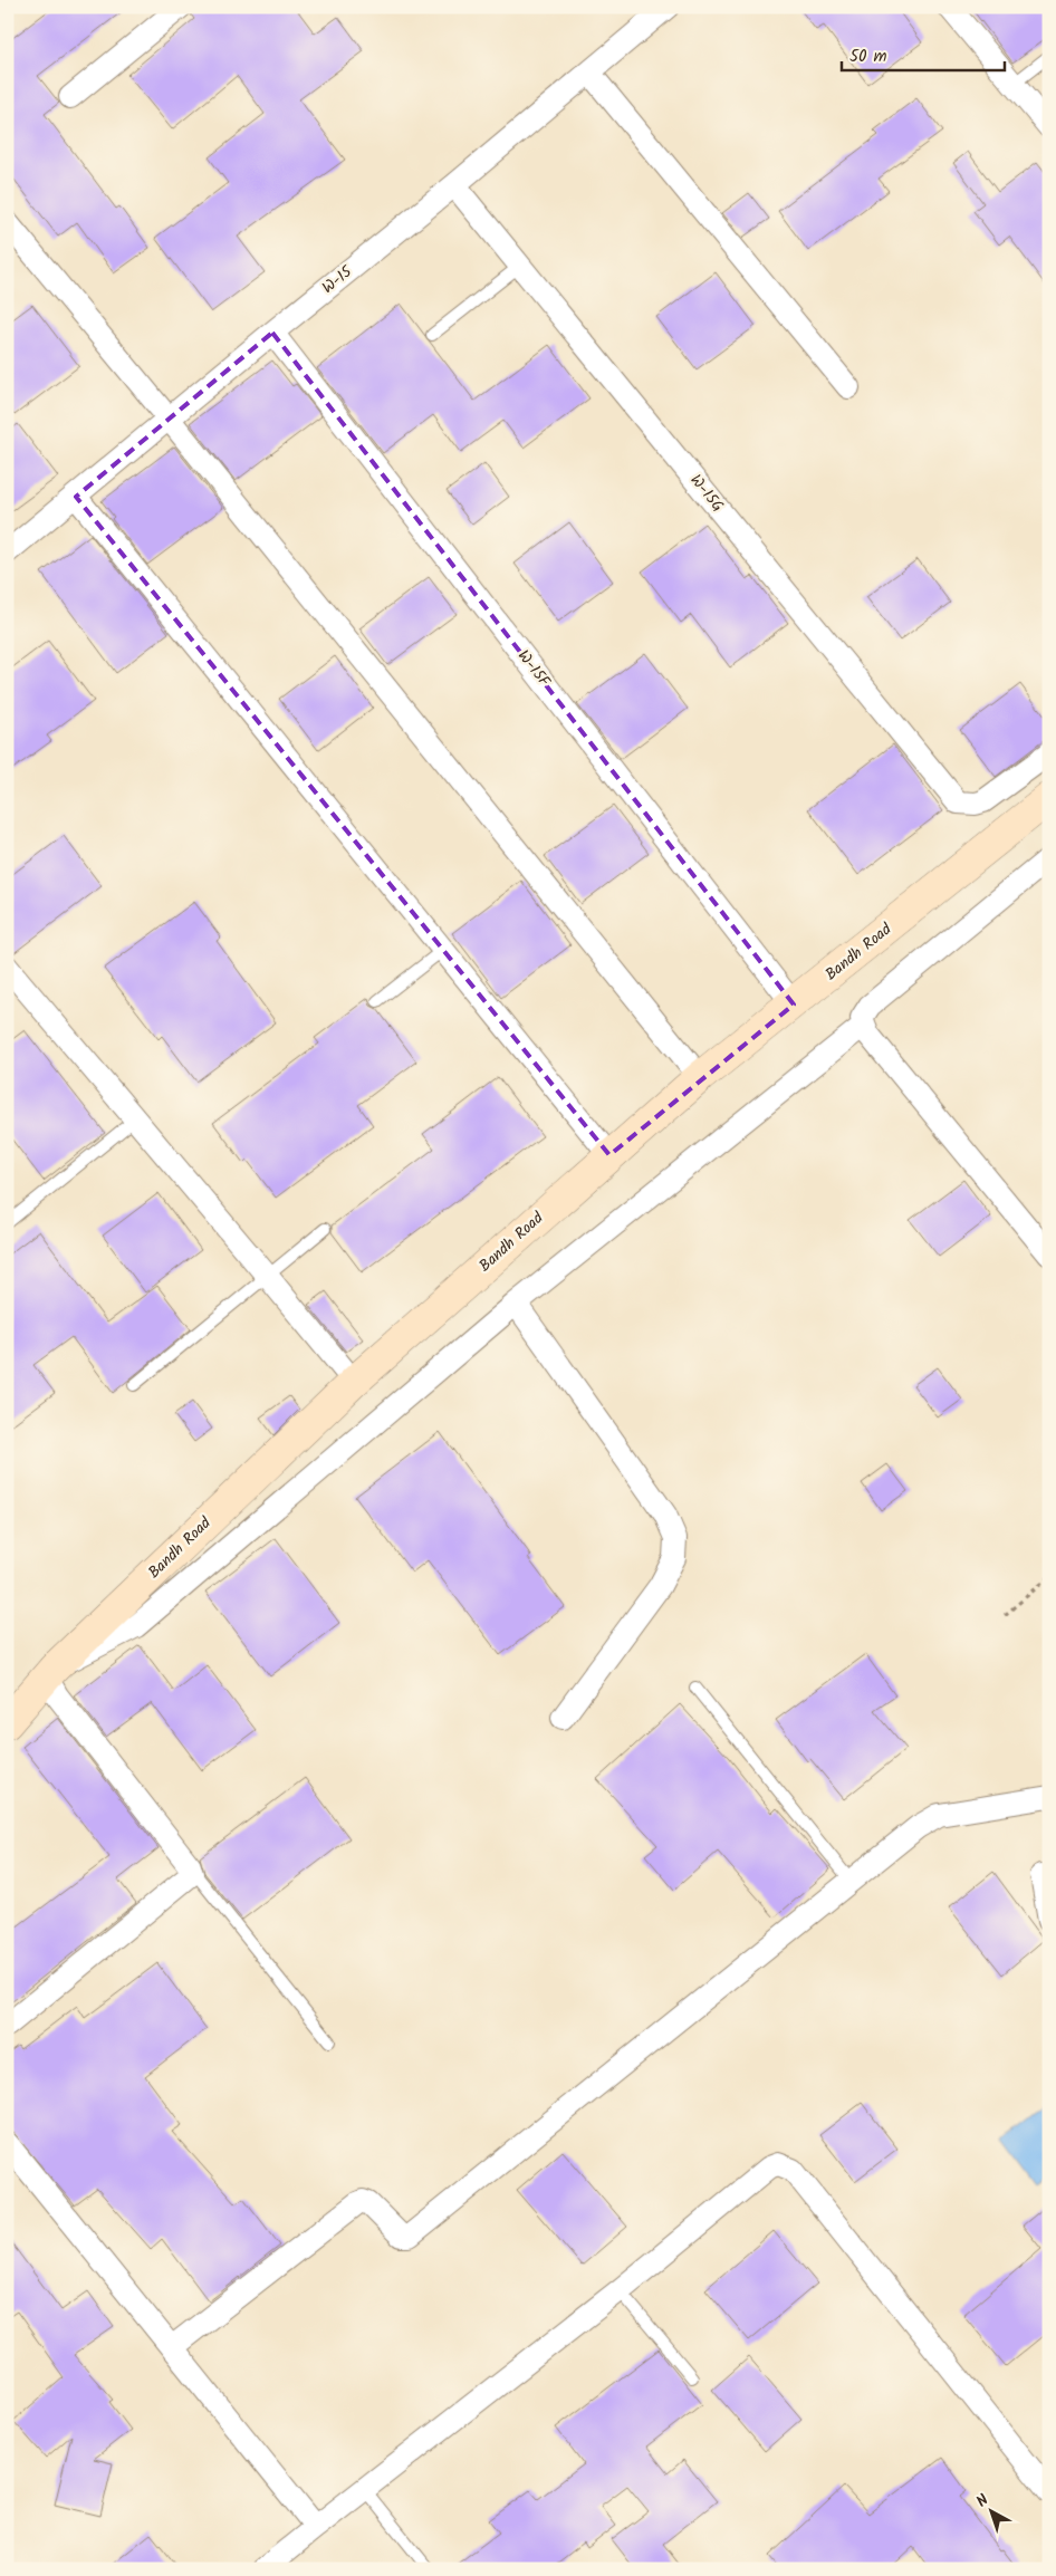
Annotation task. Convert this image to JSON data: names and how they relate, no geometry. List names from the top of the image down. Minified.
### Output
{"streets":{"street":["W-15","W-15G","W-15F","Bandh Road"]},"crossings":[["W-15","W-15G"],["W-15","W-15F"],["W-15F","Bandh Road"]],"scale_bar":"50 m","north":"top left"}
